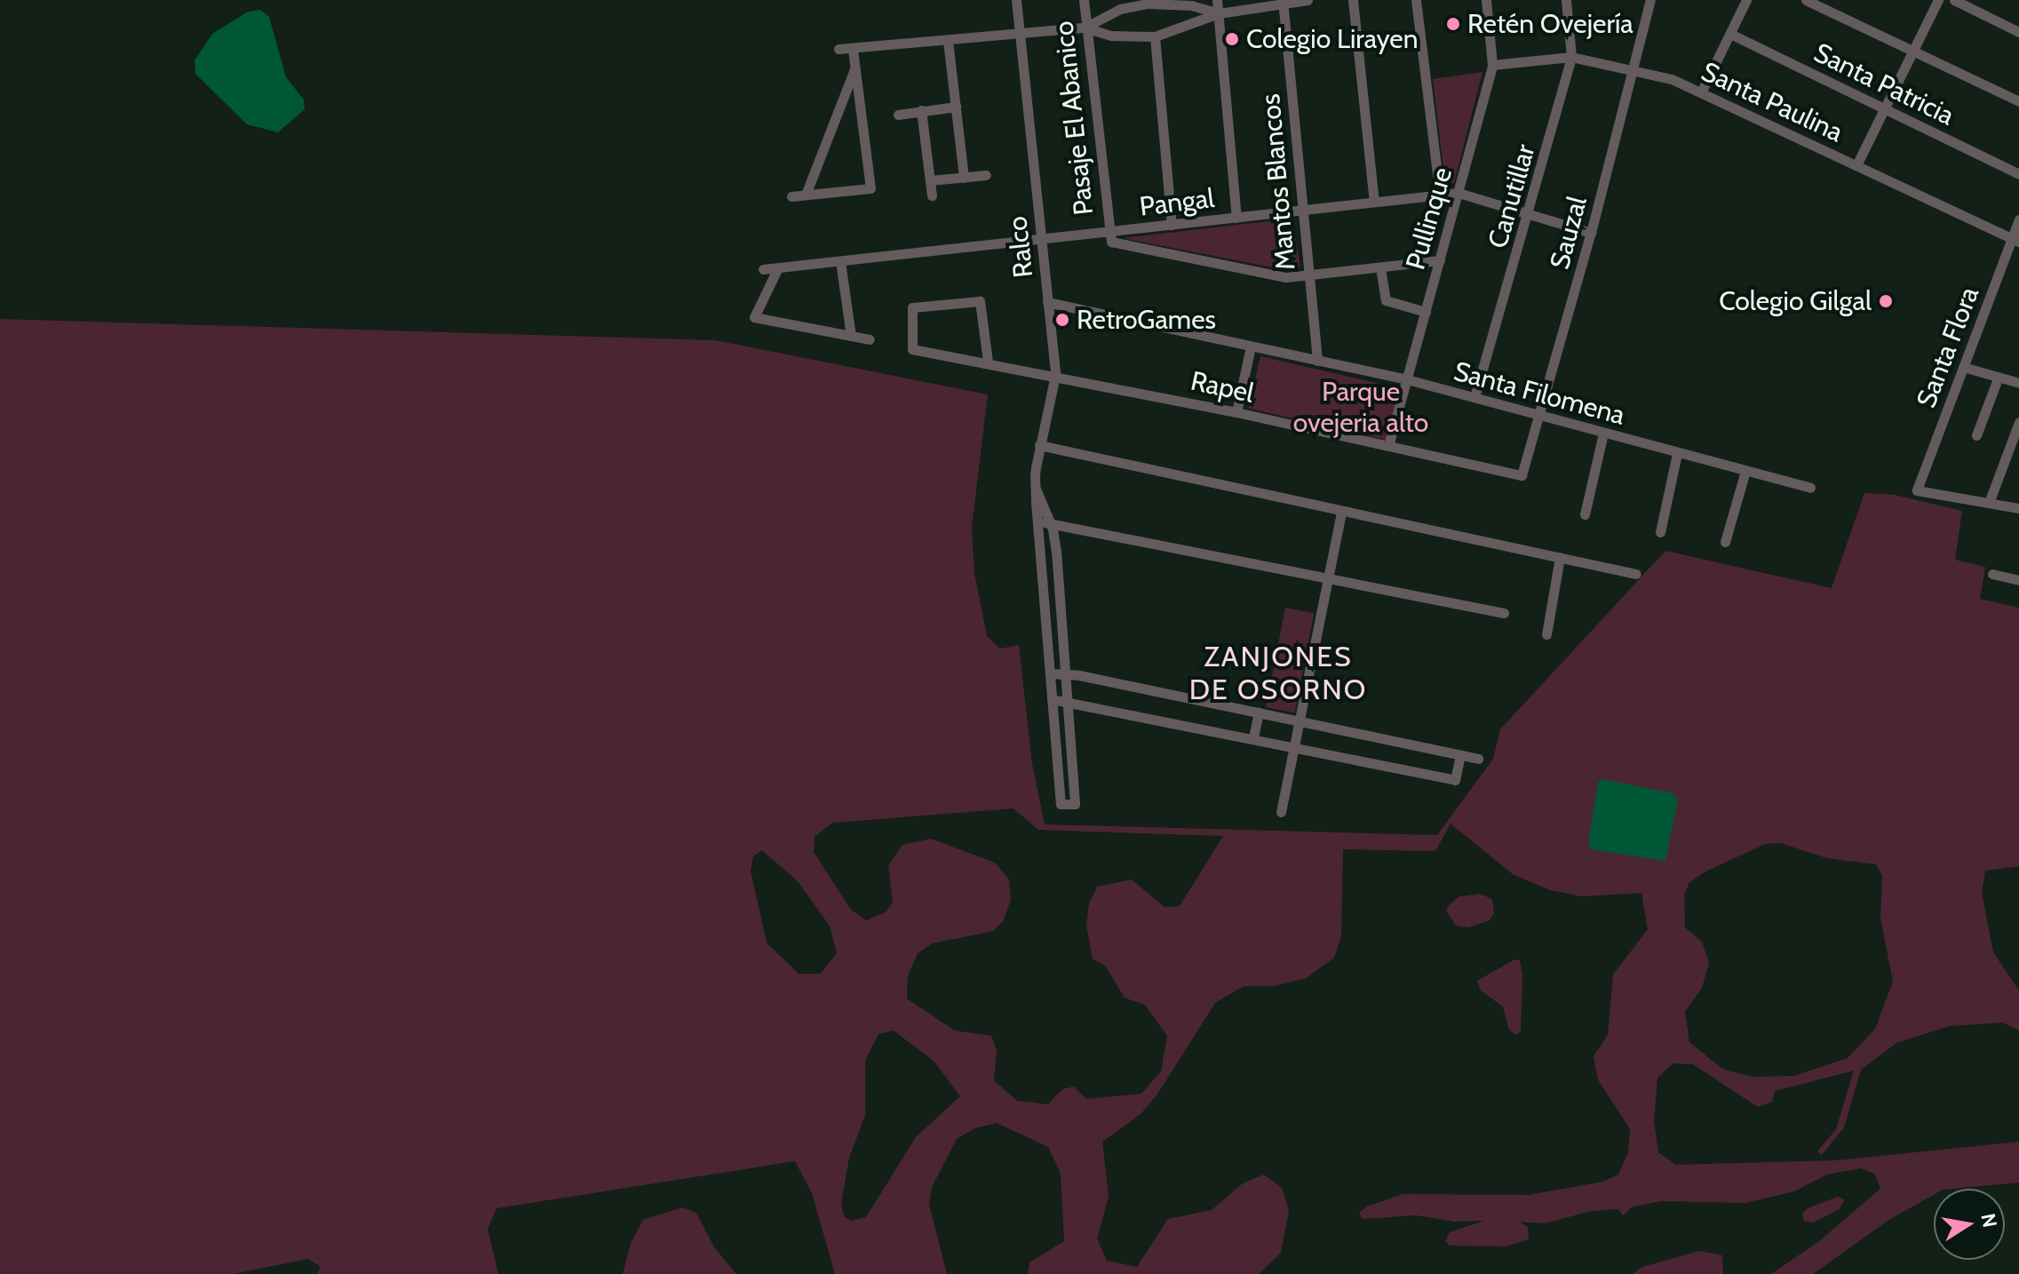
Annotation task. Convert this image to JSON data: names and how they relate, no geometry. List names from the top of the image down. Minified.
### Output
{"streets":{"street":["Santa Patricia","Santa Paulina","Pasaje El Abanico","Mantos Blancos","Canutillar","Pangal","Pullinque","Sauzal","Ralco","Santa Flora","Rapel","Santa Filomena"]},"crossings":[["Santa Paulina","Canutillar"],["Santa Paulina","Pullinque"],["Santa Paulina","Sauzal"],["Santa Paulina","Santa Flora"],["Pasaje El Abanico","Pangal"],["Mantos Blancos","Pangal"],["Mantos Blancos","Santa Filomena"],["Canutillar","Pangal"],["Canutillar","Santa Filomena"],["Pangal","Pullinque"],["Pangal","Sauzal"],["Pangal","Ralco"],["Pullinque","Rapel"],["Pullinque","Santa Filomena"],["Sauzal","Rapel"],["Sauzal","Santa Filomena"],["Ralco","Rapel"],["Ralco","Santa Filomena"]],"districts":["ZANJONES DE OSORNO"],"parks":["Parque ovejeria alto"],"places":["Retén Ovejería","Colegio Lirayen","Colegio Gilgal","RetroGames"],"north":"right"}
